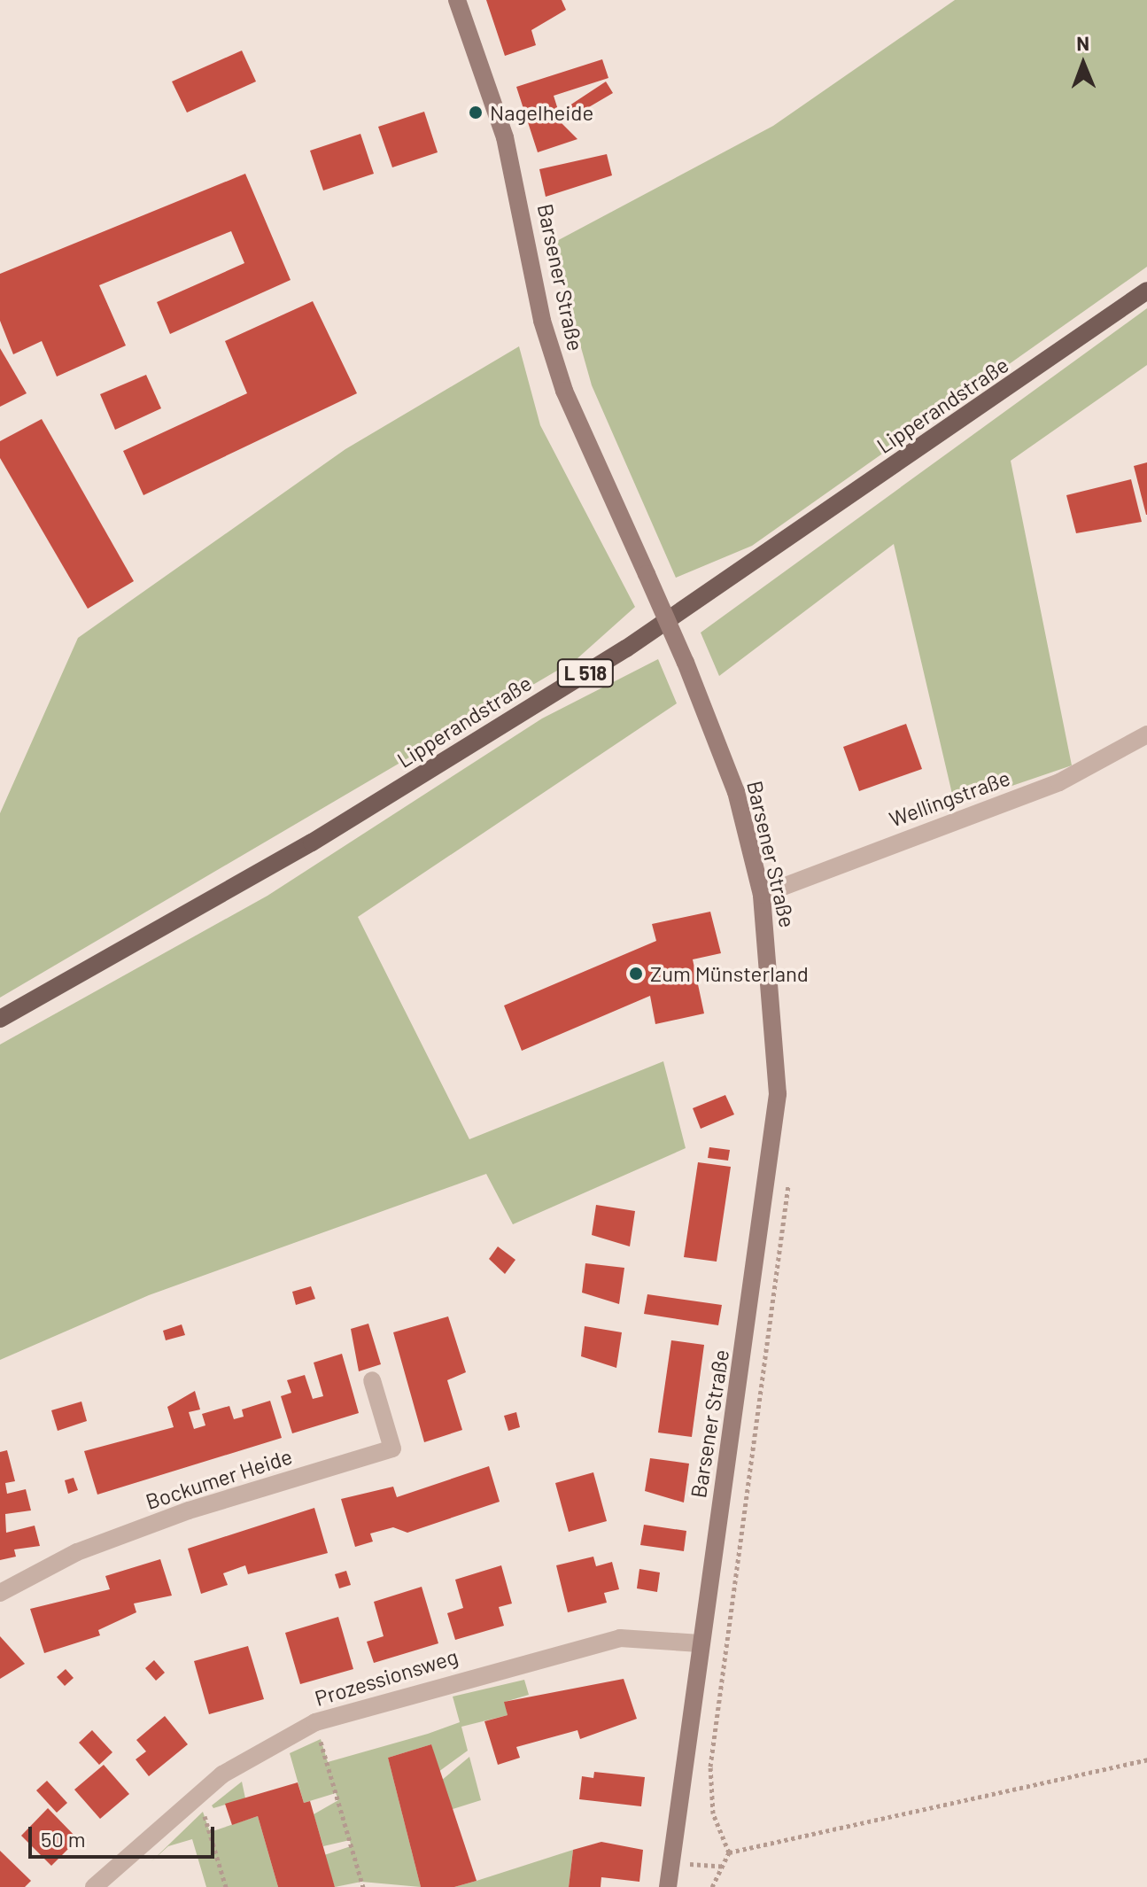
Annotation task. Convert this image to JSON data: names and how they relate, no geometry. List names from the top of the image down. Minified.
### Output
{"streets":{"main road":["Lipperandstraße","L 518"],"street":["Barsener Straße","Wellingstraße","Bockumer Heide","Prozessionsweg"]},"crossings":[["Barsener Straße","Wellingstraße"],["Barsener Straße","Prozessionsweg"]],"places":["Nagelheide","Zum Münsterland"],"scale_bar":"50 m","north":"top"}
